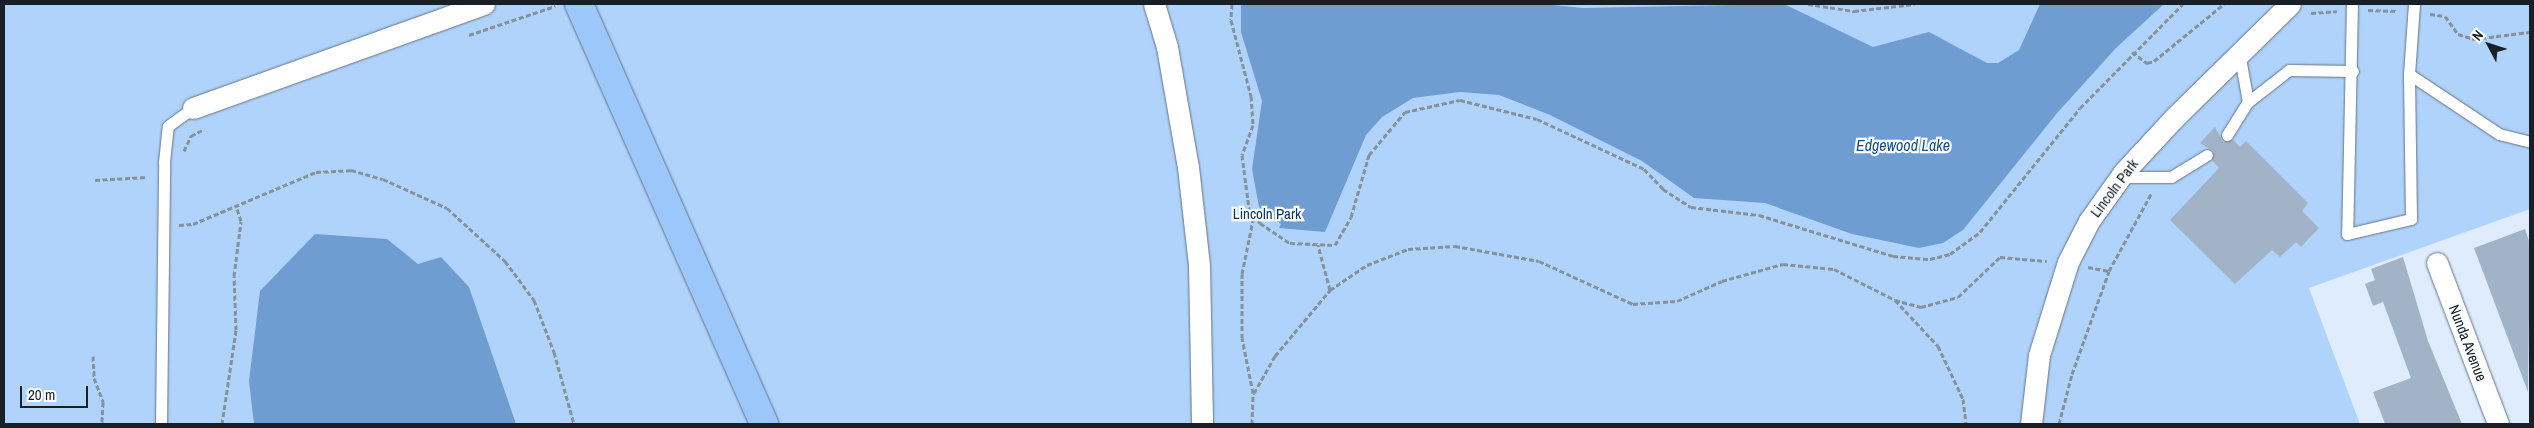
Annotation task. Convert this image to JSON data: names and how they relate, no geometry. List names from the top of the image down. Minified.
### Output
{"streets":{"street":["Lincoln Park","Nunda Avenue"]},"water":["Edgewood Lake"],"parks":["Lincoln Park"],"scale_bar":"20 m","north":"top left"}
